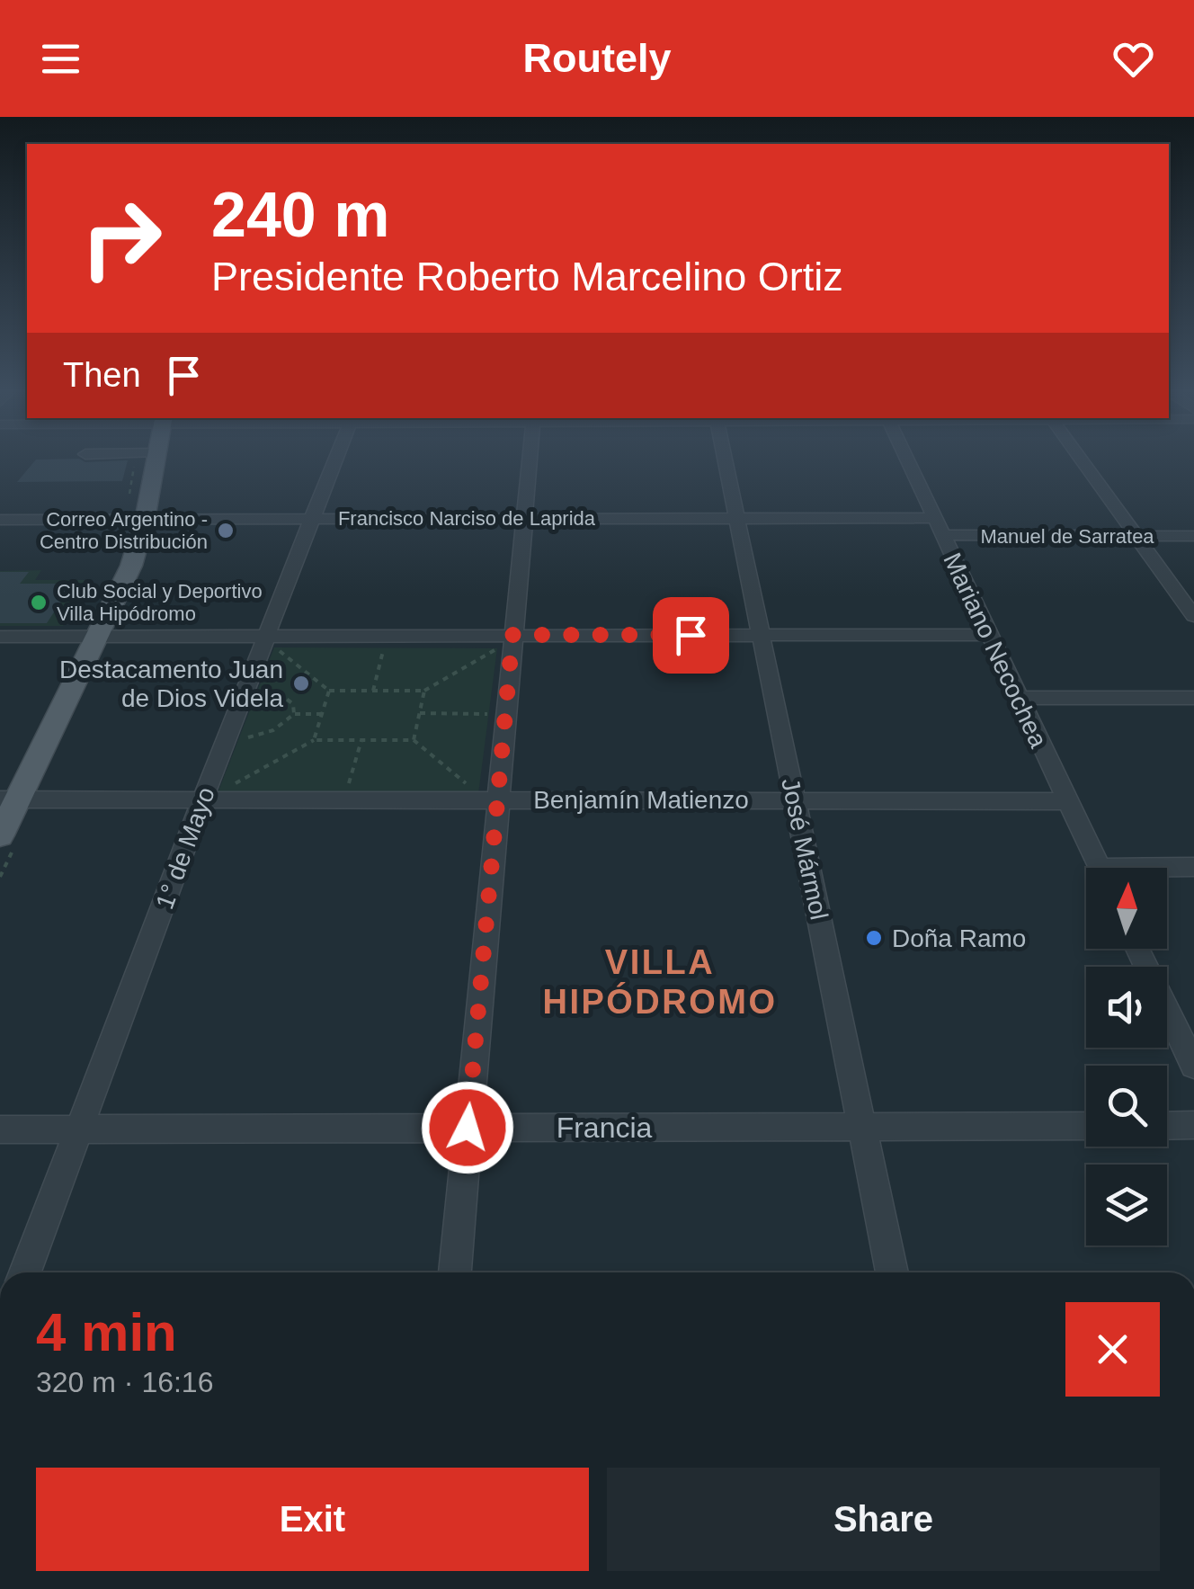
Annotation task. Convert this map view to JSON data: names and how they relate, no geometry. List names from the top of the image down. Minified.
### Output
{"streets":{"street":["Francisco Narciso de Laprida","Manuel de Sarratea","Mariano Necochea","Benjamín Matienzo","1° de Mayo","José Mármol","Francia"]},"crossings":[["Francisco Narciso de Laprida","Manuel de Sarratea"],["Francisco Narciso de Laprida","Mariano Necochea"],["Francisco Narciso de Laprida","1° de Mayo"],["Francisco Narciso de Laprida","José Mármol"],["Manuel de Sarratea","Mariano Necochea"],["Mariano Necochea","Benjamín Matienzo"],["Benjamín Matienzo","1° de Mayo"],["Benjamín Matienzo","José Mármol"],["1° de Mayo","Francia"],["José Mármol","Francia"]],"districts":["VILLA HIPÓDROMO"],"places":["Correo Argentino - Centro Distribución","Club Social y Deportivo Villa Hipódromo","Destacamento Juan de Dios Videla","Doña Ramo"],"north":"top","page":{"header":"Routely","turn":["240 m","Presidente Roberto Marcelino Ortiz"],"then":"Then","heading":["4 min","320 m · 16:16"],"buttons":["Exit","Share"]}}
